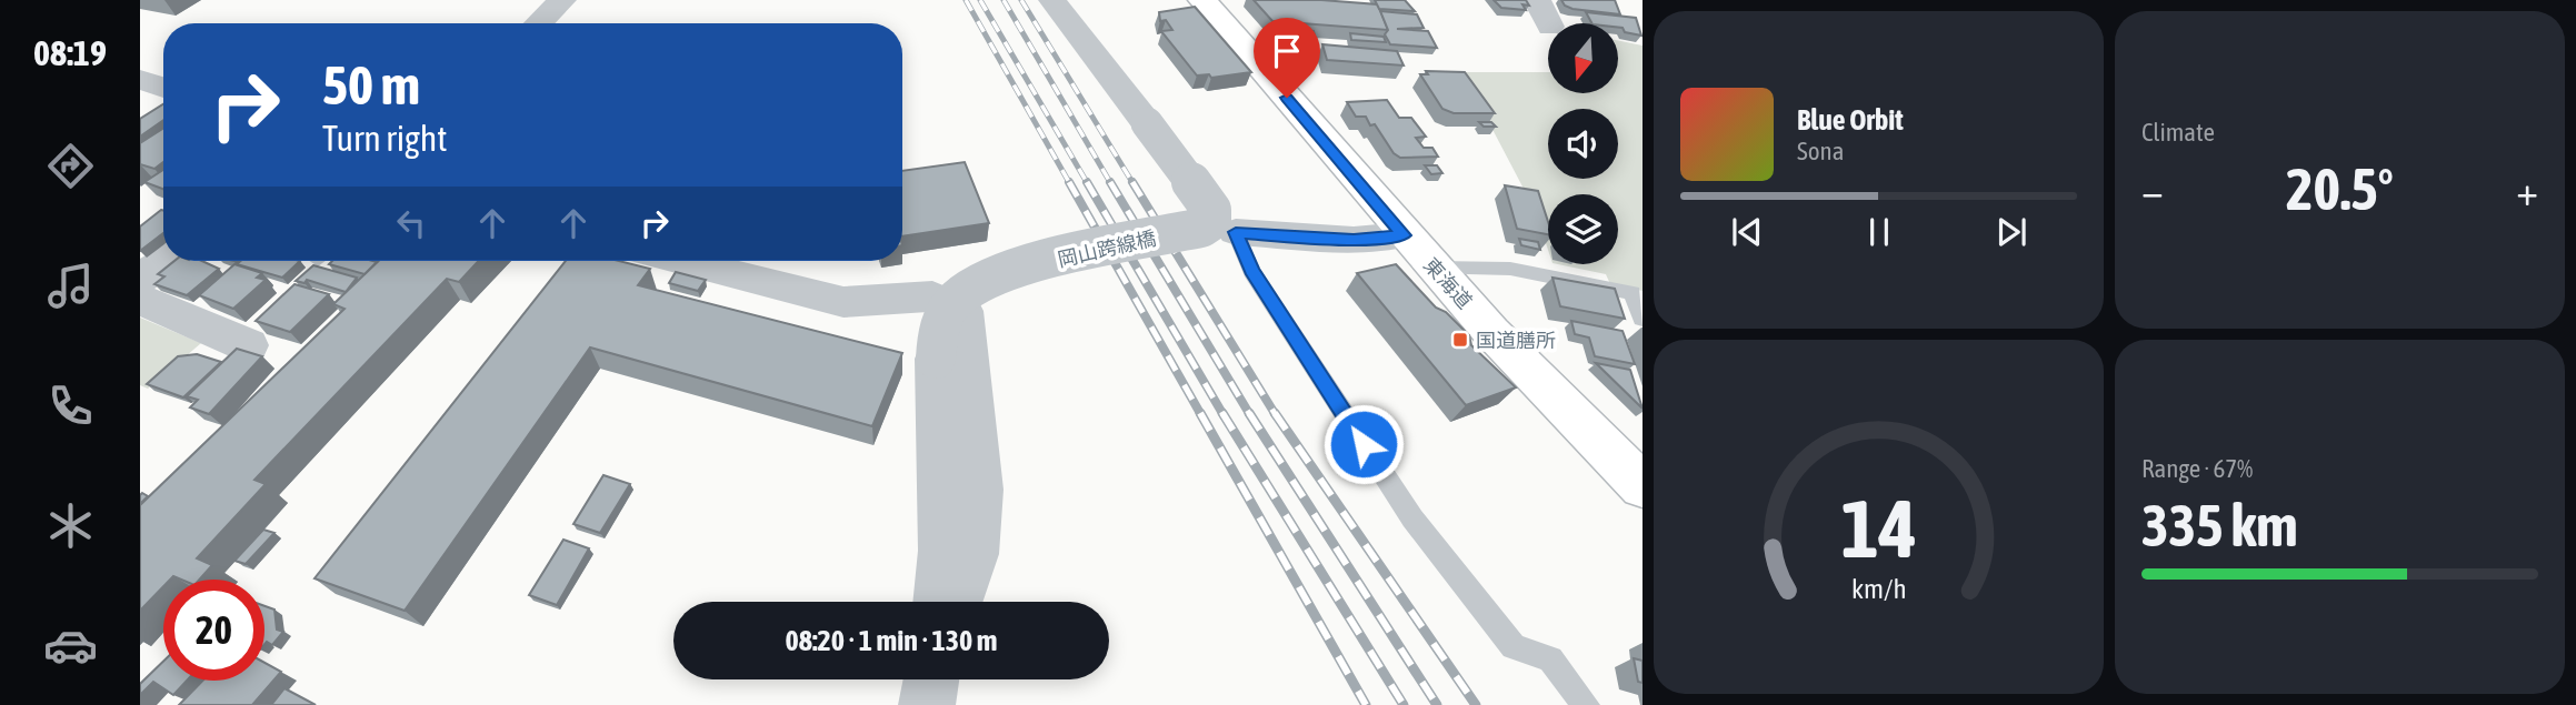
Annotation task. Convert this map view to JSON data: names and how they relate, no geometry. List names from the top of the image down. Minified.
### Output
{"streets":{"highway":["東海道"],"street":["岡山跨線橋"]},"places":{"transit":["国道膳所"]},"north":"bottom","page":{"tabs":"08:19","tile":["Climate",["Range · 67%","335 km"]],"turn":["50 m","Turn right"],"song":["Blue Orbit","Sona"],"heat":["−","20.5°","+"],"limit":"20","trip":"08:20 · 1 min · 130 m","gauge":["14","km/h"]}}
